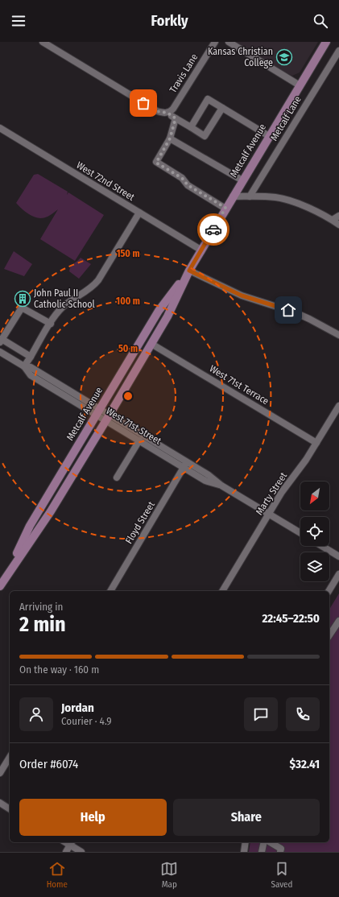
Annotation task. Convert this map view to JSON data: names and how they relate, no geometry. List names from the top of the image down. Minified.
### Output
{"streets":{"main road":["Metcalf Avenue"],"street":["Travis Lane","Metcalf Lane","West 72nd Street","West 71st Terrace","West 71st Street","Marty Street","Floyd Street"]},"crossings":[["Metcalf Avenue","West 72nd Street"],["Metcalf Avenue","West 71st Terrace"],["Metcalf Avenue","West 71st Street"],["West 71st Terrace","Marty Street"],["West 71st Street","Marty Street"],["West 71st Street","Floyd Street"]],"places":{"school or university":["Kansas Christian College"],"building":["John Paul II Catholic School"]},"north":"bottom left","page":{"header":"Forkly","heading":["2 min","Arriving in","22:45–22:50"],"panel":["Jordan","Courier · 4.9","Order #6074","$32.41"],"bar":"On the way · 160 m","buttons":["Help","Share"],"tabs":["Home","Map","Saved"]},"rings":["150 m","100 m","50 m"]}
